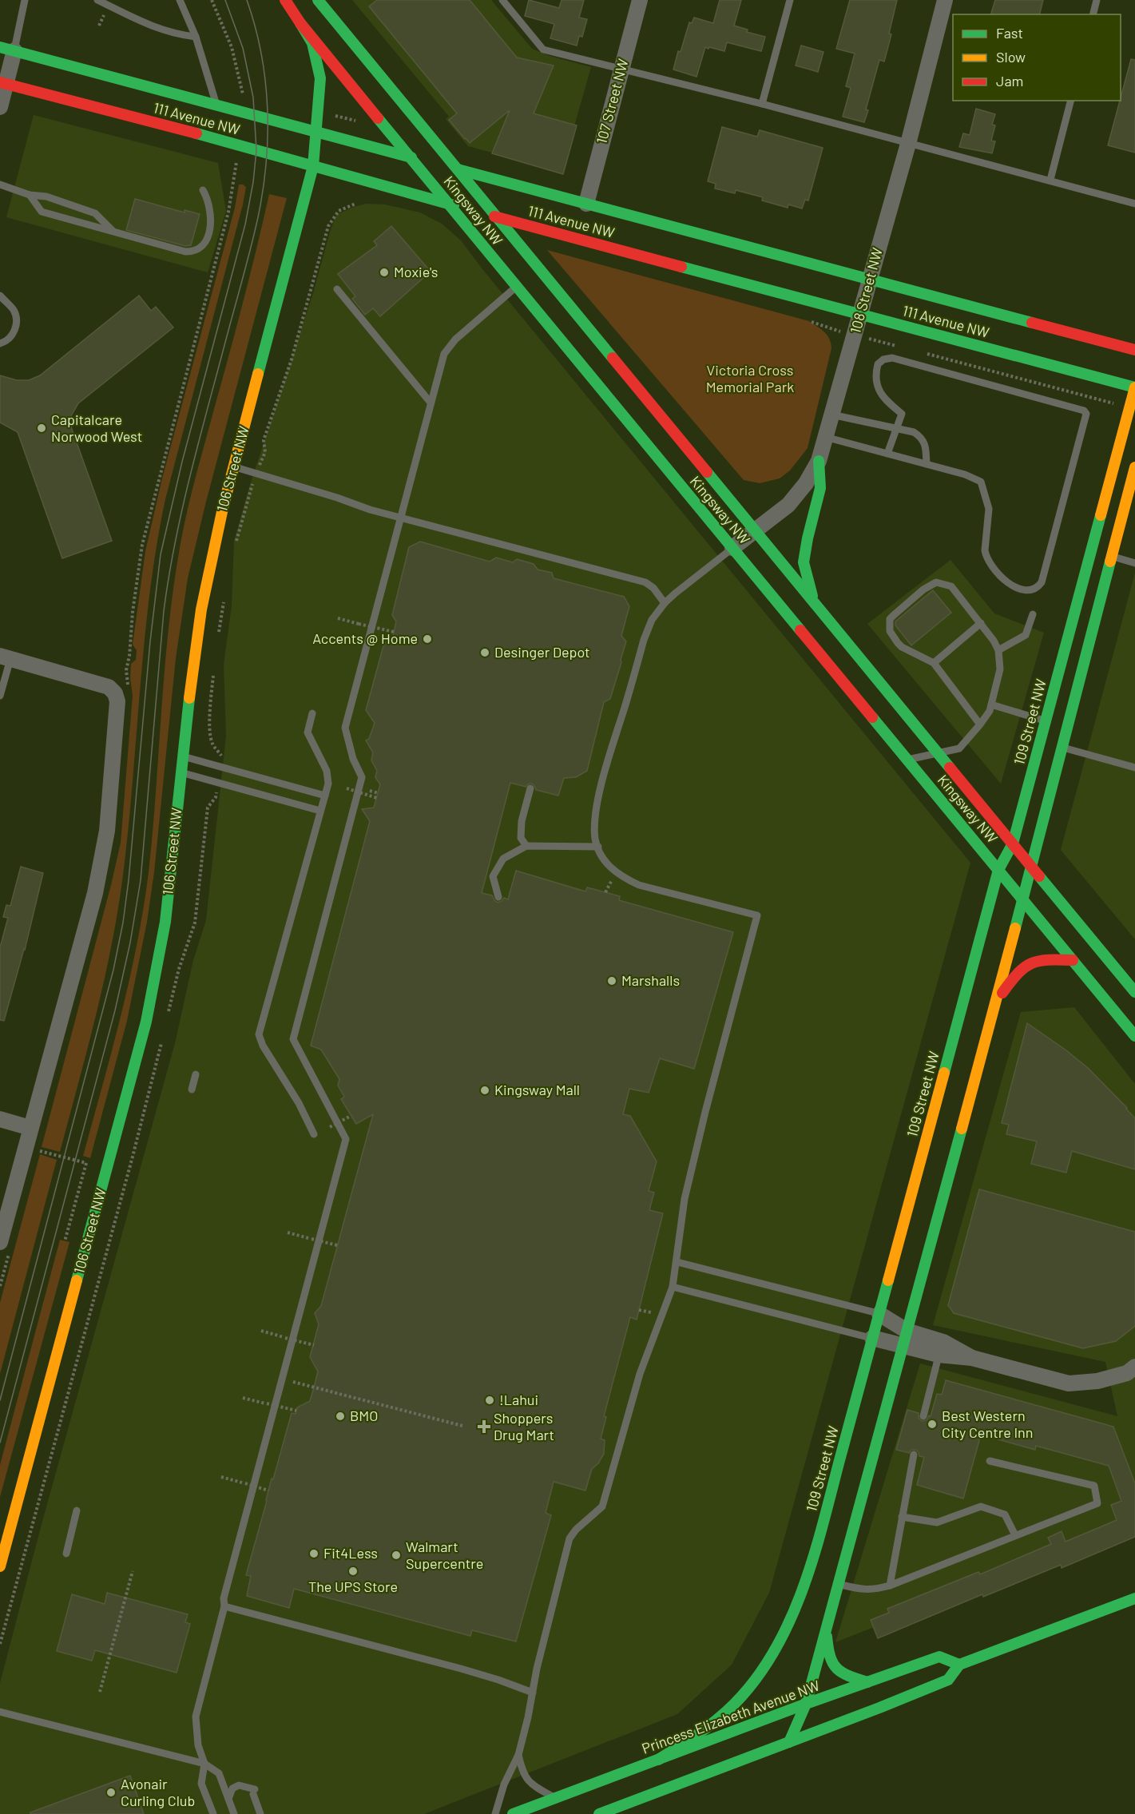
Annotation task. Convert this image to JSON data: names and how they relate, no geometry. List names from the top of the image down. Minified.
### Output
{"streets":{"main road":["111 Avenue NW","Kingsway NW","106 Street NW","109 Street NW","Princess Elizabeth Avenue NW"],"street":["107 Street NW","108 Street NW"]},"crossings":[["107 Street NW","111 Avenue NW"],["111 Avenue NW","Kingsway NW"],["111 Avenue NW","108 Street NW"],["111 Avenue NW","106 Street NW"],["111 Avenue NW","109 Street NW"],["Kingsway NW","108 Street NW"],["Kingsway NW","106 Street NW"],["Kingsway NW","109 Street NW"],["109 Street NW","Princess Elizabeth Avenue NW"]],"parks":["Victoria Cross Memorial Park"],"places":{"other":["Moxie's","Capitalcare Norwood West","Accents @ Home","Desinger Depot","Marshalls","Kingsway Mall","!Lahui","BMO","Best Western City Centre Inn","Fit4Less","Walmart Supercentre","The UPS Store","Avonair Curling Club"],"health":["Shoppers Drug Mart"]},"legend":["Fast","Slow","Jam"]}
